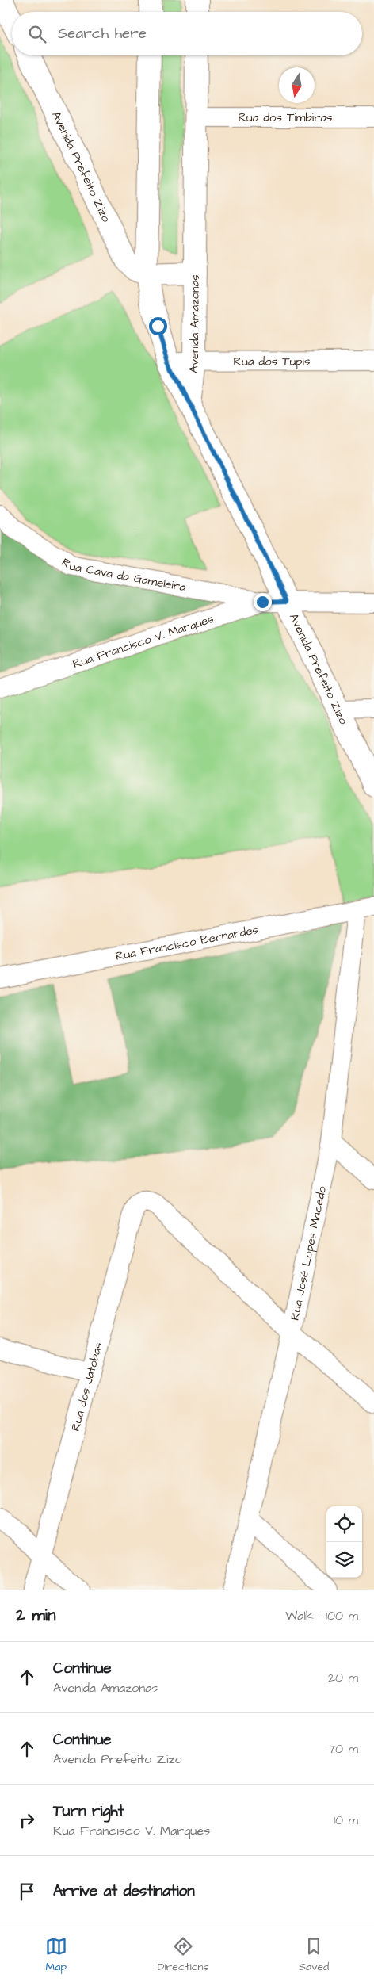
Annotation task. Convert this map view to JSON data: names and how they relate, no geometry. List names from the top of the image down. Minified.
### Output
{"streets":{"main road":["Avenida Prefeito Zizo","Avenida Amazonas"],"street":["Rua dos Timbiras","Rua dos Tupis","Rua Cava da Gameleira","Rua Francisco V. Marques","Rua Francisco Bernardes","Rua José Lopes Macedo","Rua dos Jatobas"]},"crossings":[["Rua dos Timbiras","Avenida Amazonas"],["Avenida Prefeito Zizo","Avenida Amazonas"],["Avenida Prefeito Zizo","Rua Francisco V. Marques"],["Avenida Amazonas","Rua dos Tupis"],["Rua Cava da Gameleira","Rua Francisco V. Marques"],["Rua Francisco Bernardes","Rua José Lopes Macedo"],["Rua José Lopes Macedo","Rua dos Jatobas"]],"north":"bottom","page":{"search":"Search here","heading":["2 min","Walk · 100 m"],"list":[["Continue","Avenida Amazonas","20 m"],["Continue","Avenida Prefeito Zizo","70 m"],["Turn right","Rua Francisco V. Marques","10 m"],"Arrive at destination"],"nav":["Map","Directions","Saved"]}}
